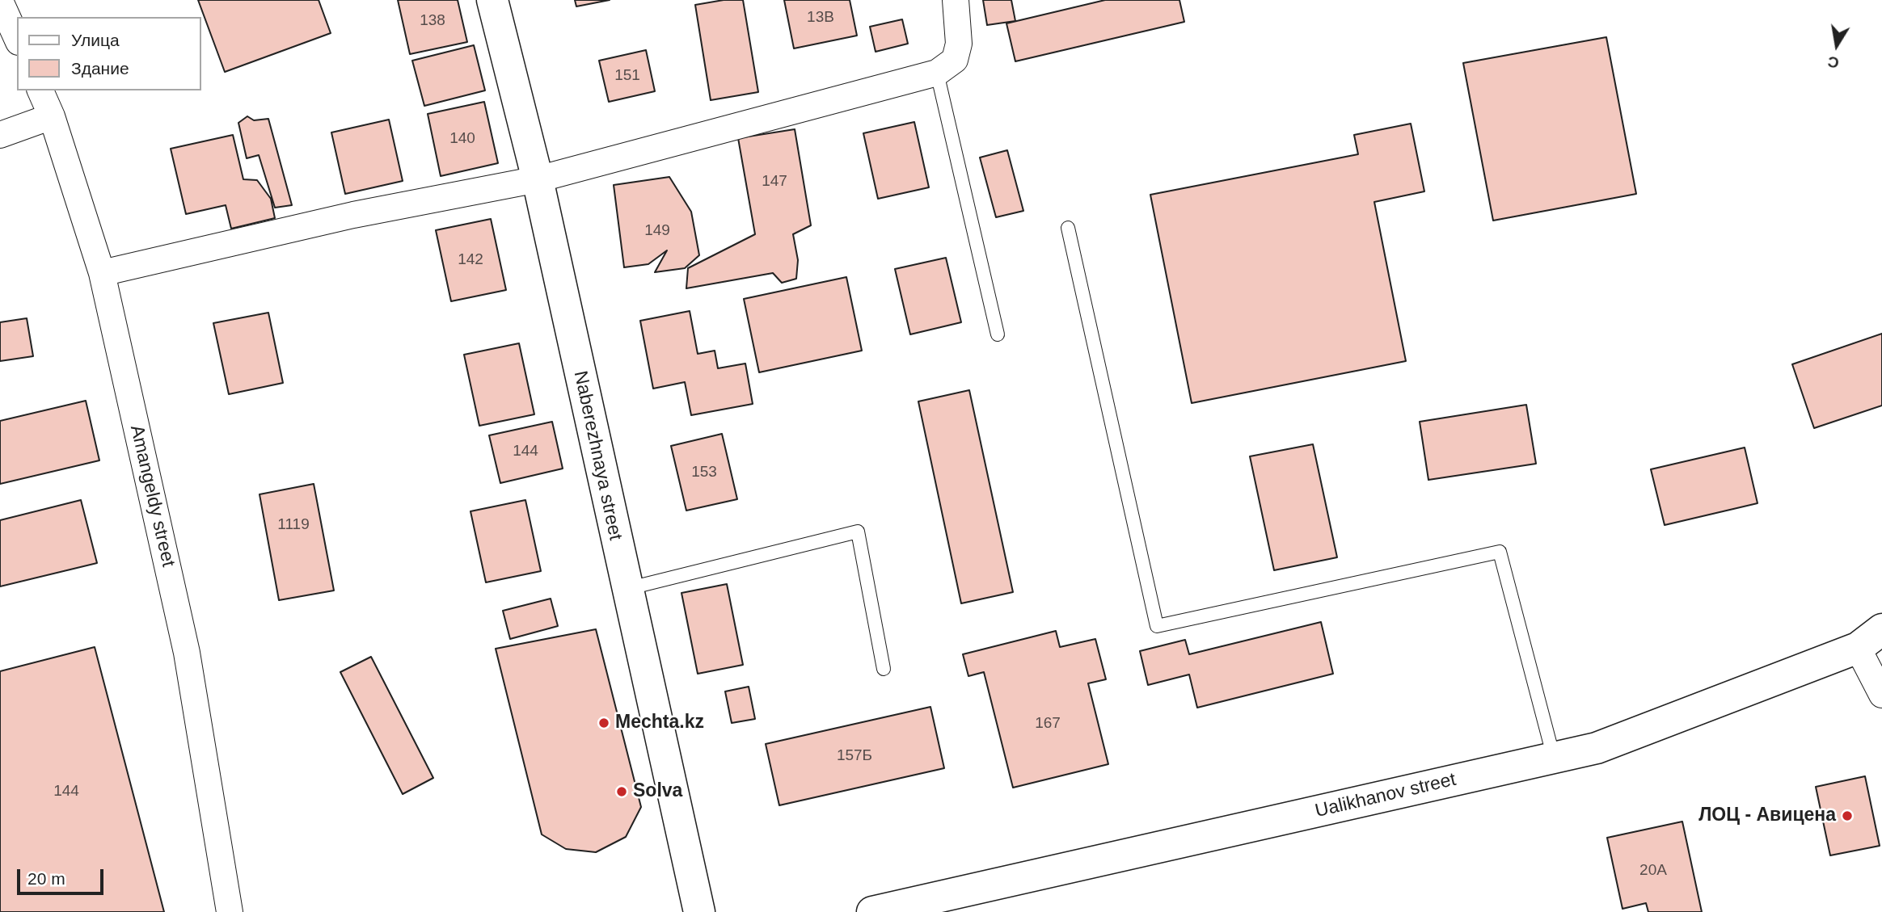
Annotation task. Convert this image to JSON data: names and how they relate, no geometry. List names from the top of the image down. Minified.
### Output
{"streets":{"main road":["Naberezhnaya street","Ualikhanov street"],"street":["Amangeldy street"]},"places":["Mechta.kz","Solva","ЛОЦ - Авицена"],"house_numbers":["13В","138","151","140","147","149","142","144","153","1119","167","157Б","144","20А"],"legend":["Улица","Здание"],"scale_bar":"20 m","north":"bottom"}
